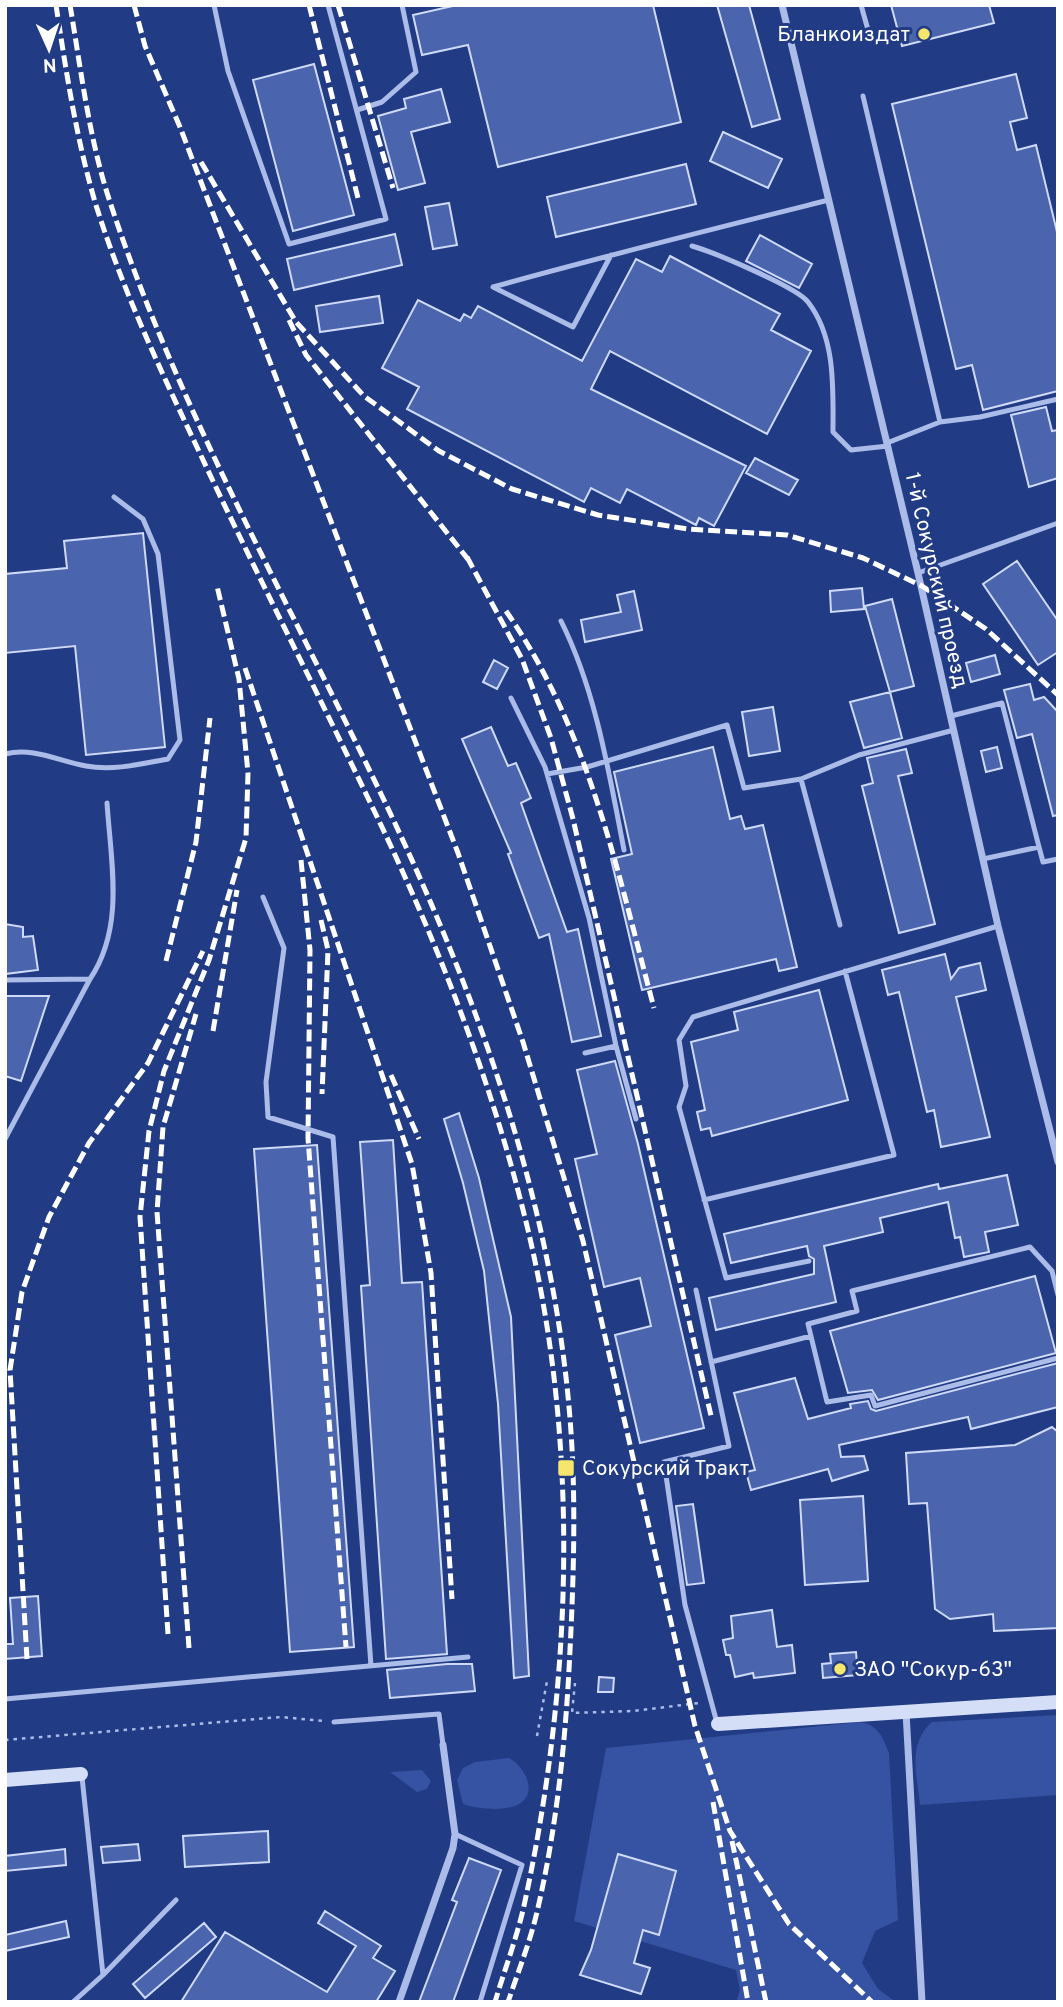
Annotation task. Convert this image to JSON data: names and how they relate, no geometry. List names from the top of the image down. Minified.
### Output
{"streets":{"street":["1-й Сокурский проезд"]},"places":{"other":["Бланкоиздат","ЗАО \"Сокур-63\""],"transit":["Сокурский Тракт"]},"north":"bottom"}
